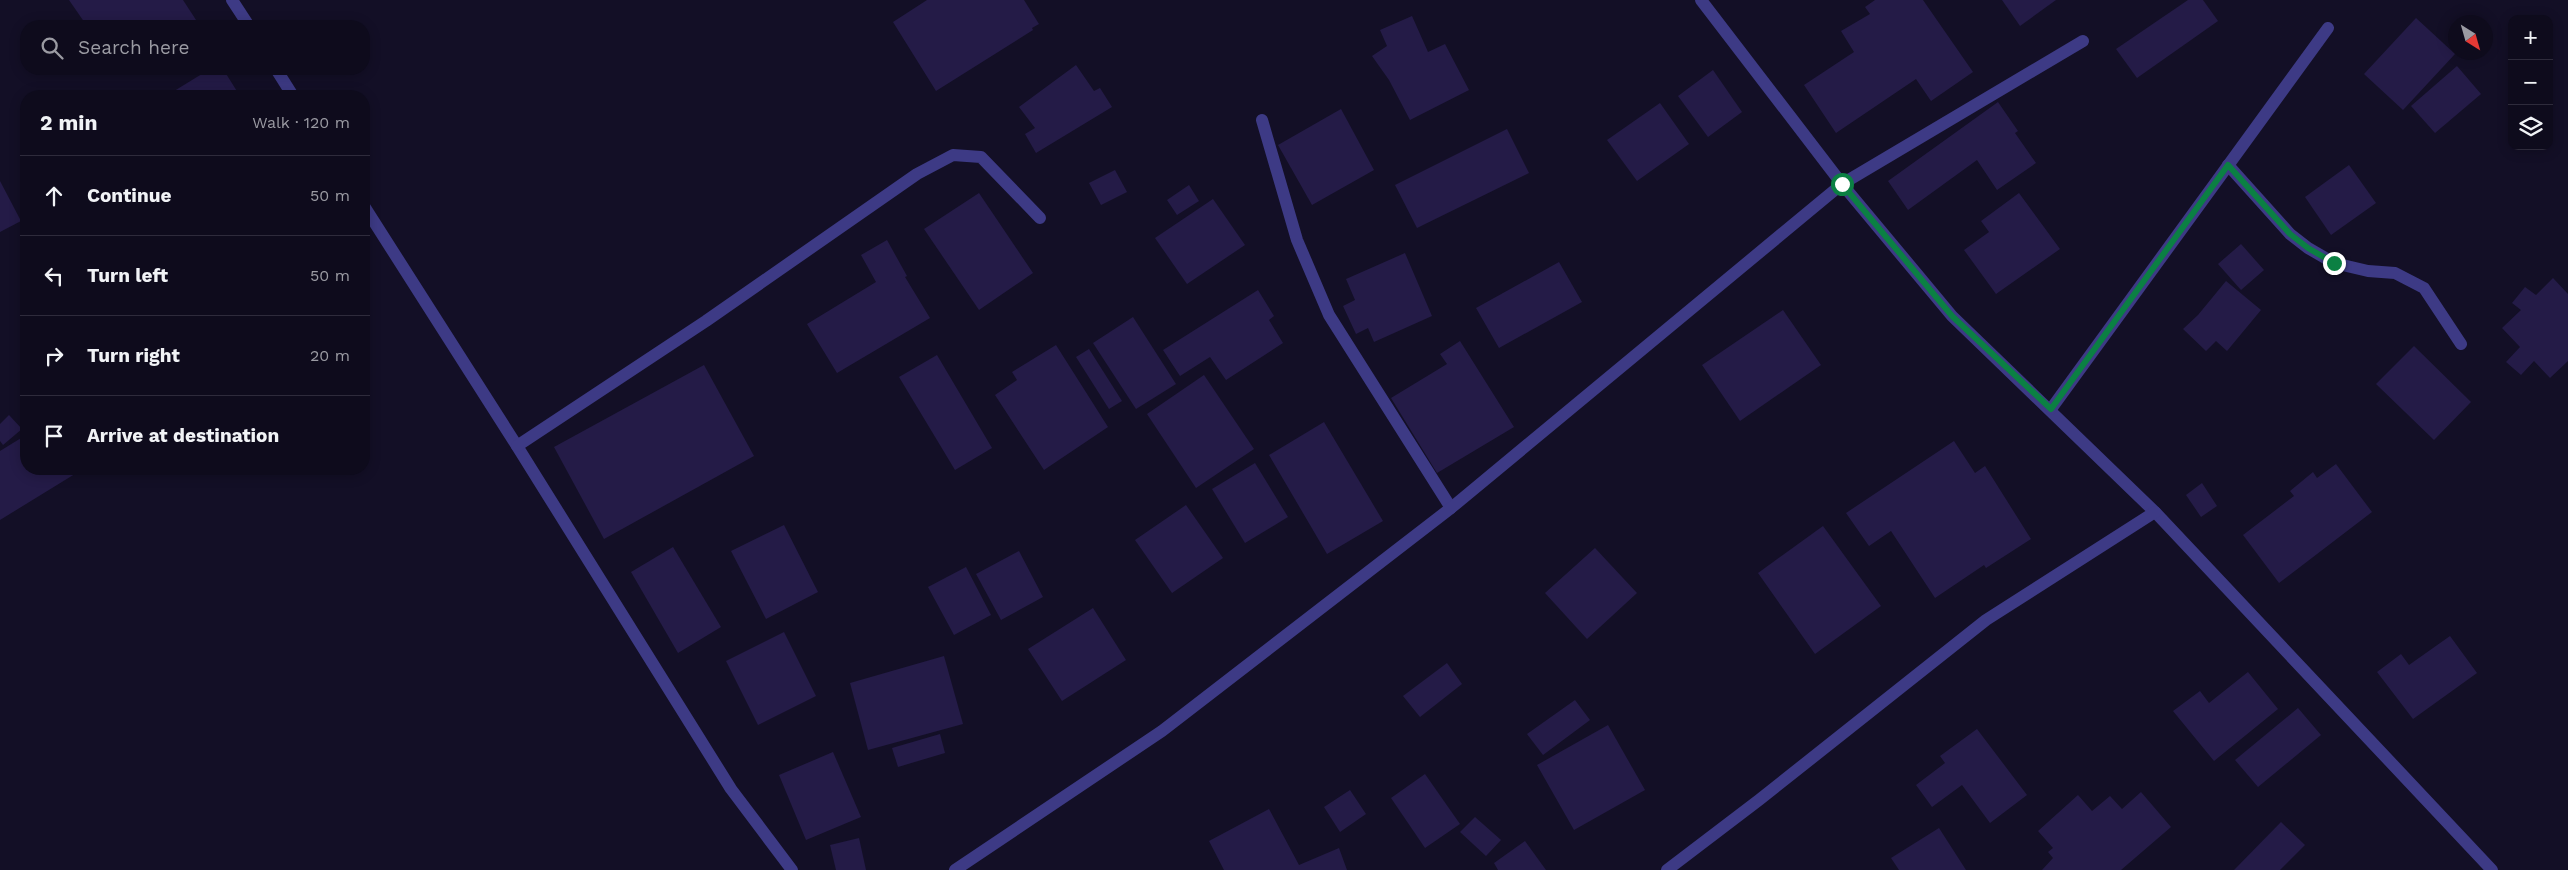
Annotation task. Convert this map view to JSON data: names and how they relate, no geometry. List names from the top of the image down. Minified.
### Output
{"north":"bottom right","page":{"map_buttons":["+","−"],"search":"Search here","heading":["2 min","Walk · 120 m"],"list":[["Continue","50 m"],["Turn left","50 m"],["Turn right","20 m"],"Arrive at destination"]}}
